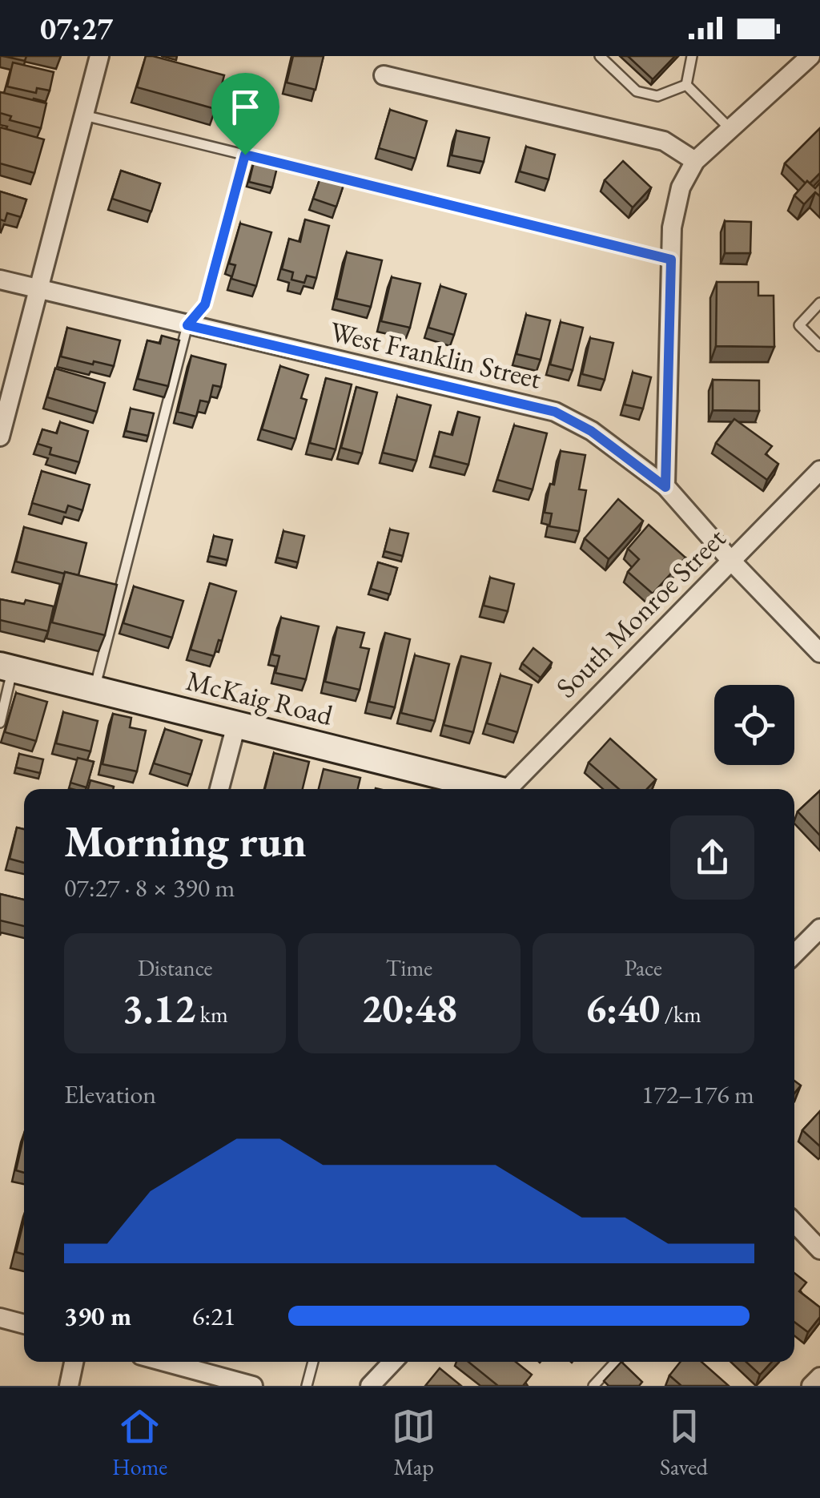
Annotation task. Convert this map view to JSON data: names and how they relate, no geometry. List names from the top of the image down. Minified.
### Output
{"streets":{"street":["West Franklin Street","South Monroe Street","McKaig Road"]},"crossings":[["West Franklin Street","South Monroe Street"]],"page":{"status":"07:27","heading":["Morning run","07:27 · 8 × 390 m"],"stats":[["Distance","3.12 km"],["Time","20:48"],["Pace","6:40 /km"]],"chart":["Elevation","172–176 m"],"list":[{"name":"390 m","note":"6:21"}],"tabs":["Home","Map","Saved"]}}
